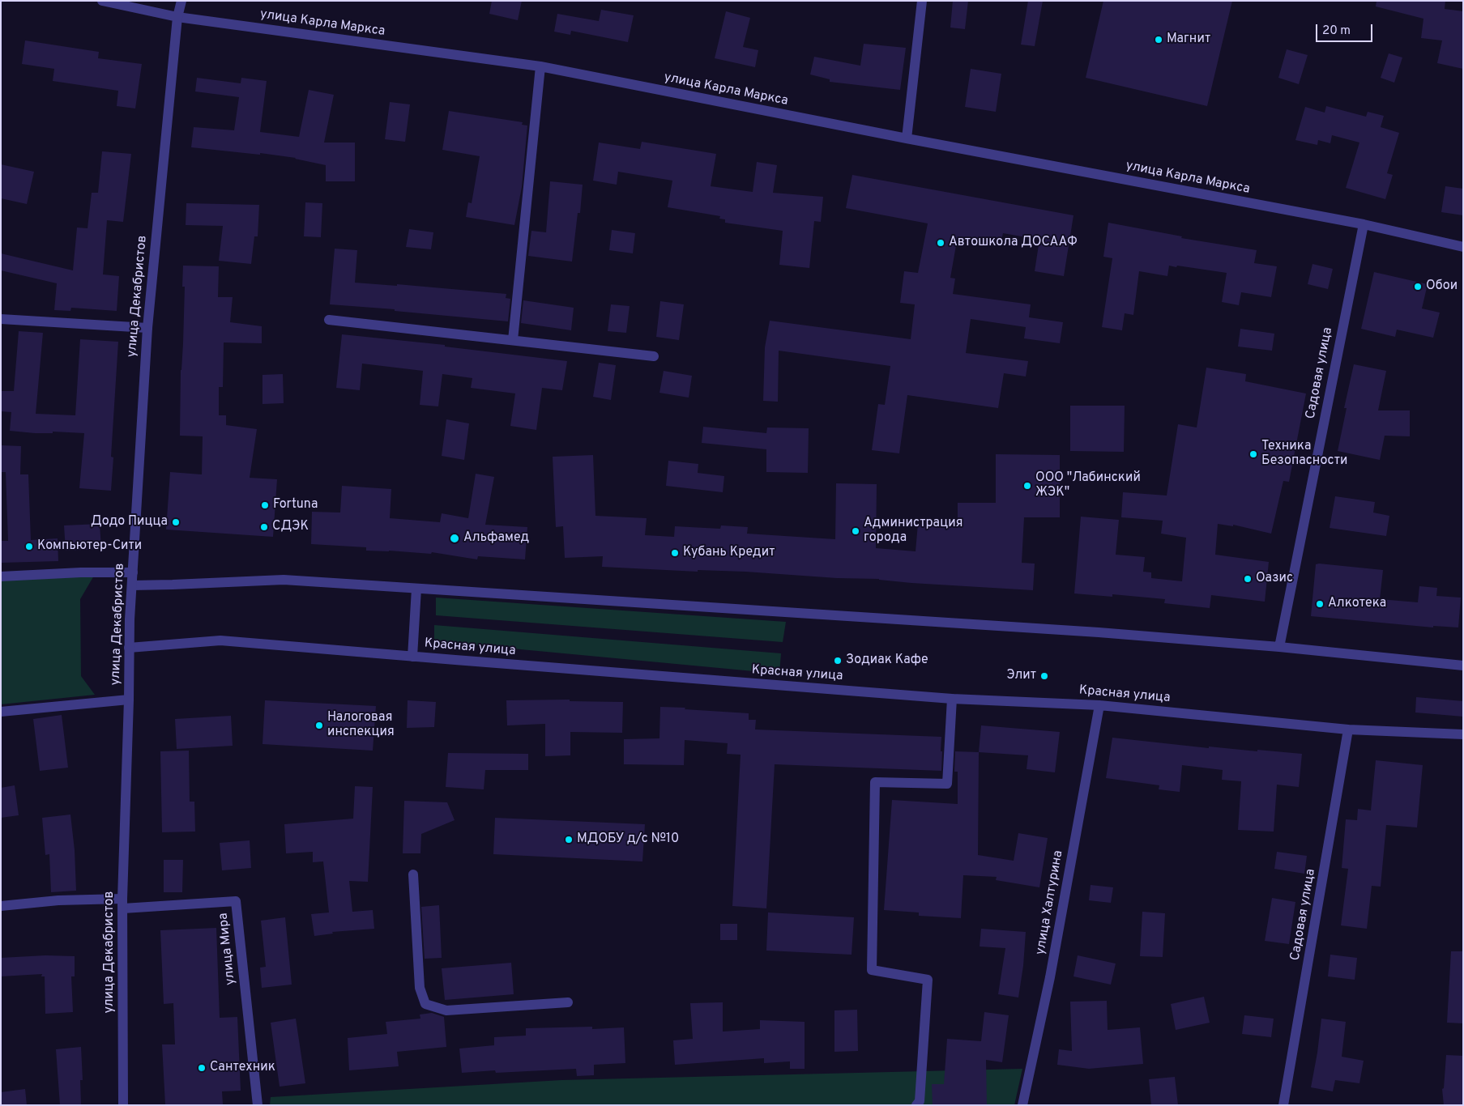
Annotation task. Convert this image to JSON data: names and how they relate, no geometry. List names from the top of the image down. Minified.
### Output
{"streets":{"street":["улица Карла Маркса","улица Декабристов","Садовая улица","Красная улица","улица Халтурина","улица Мира"]},"crossings":[["улица Карла Маркса","улица Декабристов"],["улица Карла Маркса","Садовая улица"],["улица Декабристов","Красная улица"],["улица Декабристов","улица Мира"],["Садовая улица","Красная улица"],["Красная улица","улица Халтурина"]],"places":["Магнит","Автошкола ДОСААФ","Обои","Техника Безопасности","ООО \"Лабинский ЖЭК\"","Fortuna","Додо Пицца","СДЭК","Администрация города","Альфамед","Компьютер-Сити","Кубань Кредит","Оазис","Алкотека","Зодиак Кафе","Элит","Налоговая инспекция","МДОБУ д/с №10","Сантехник"],"scale_bar":"20 m"}
